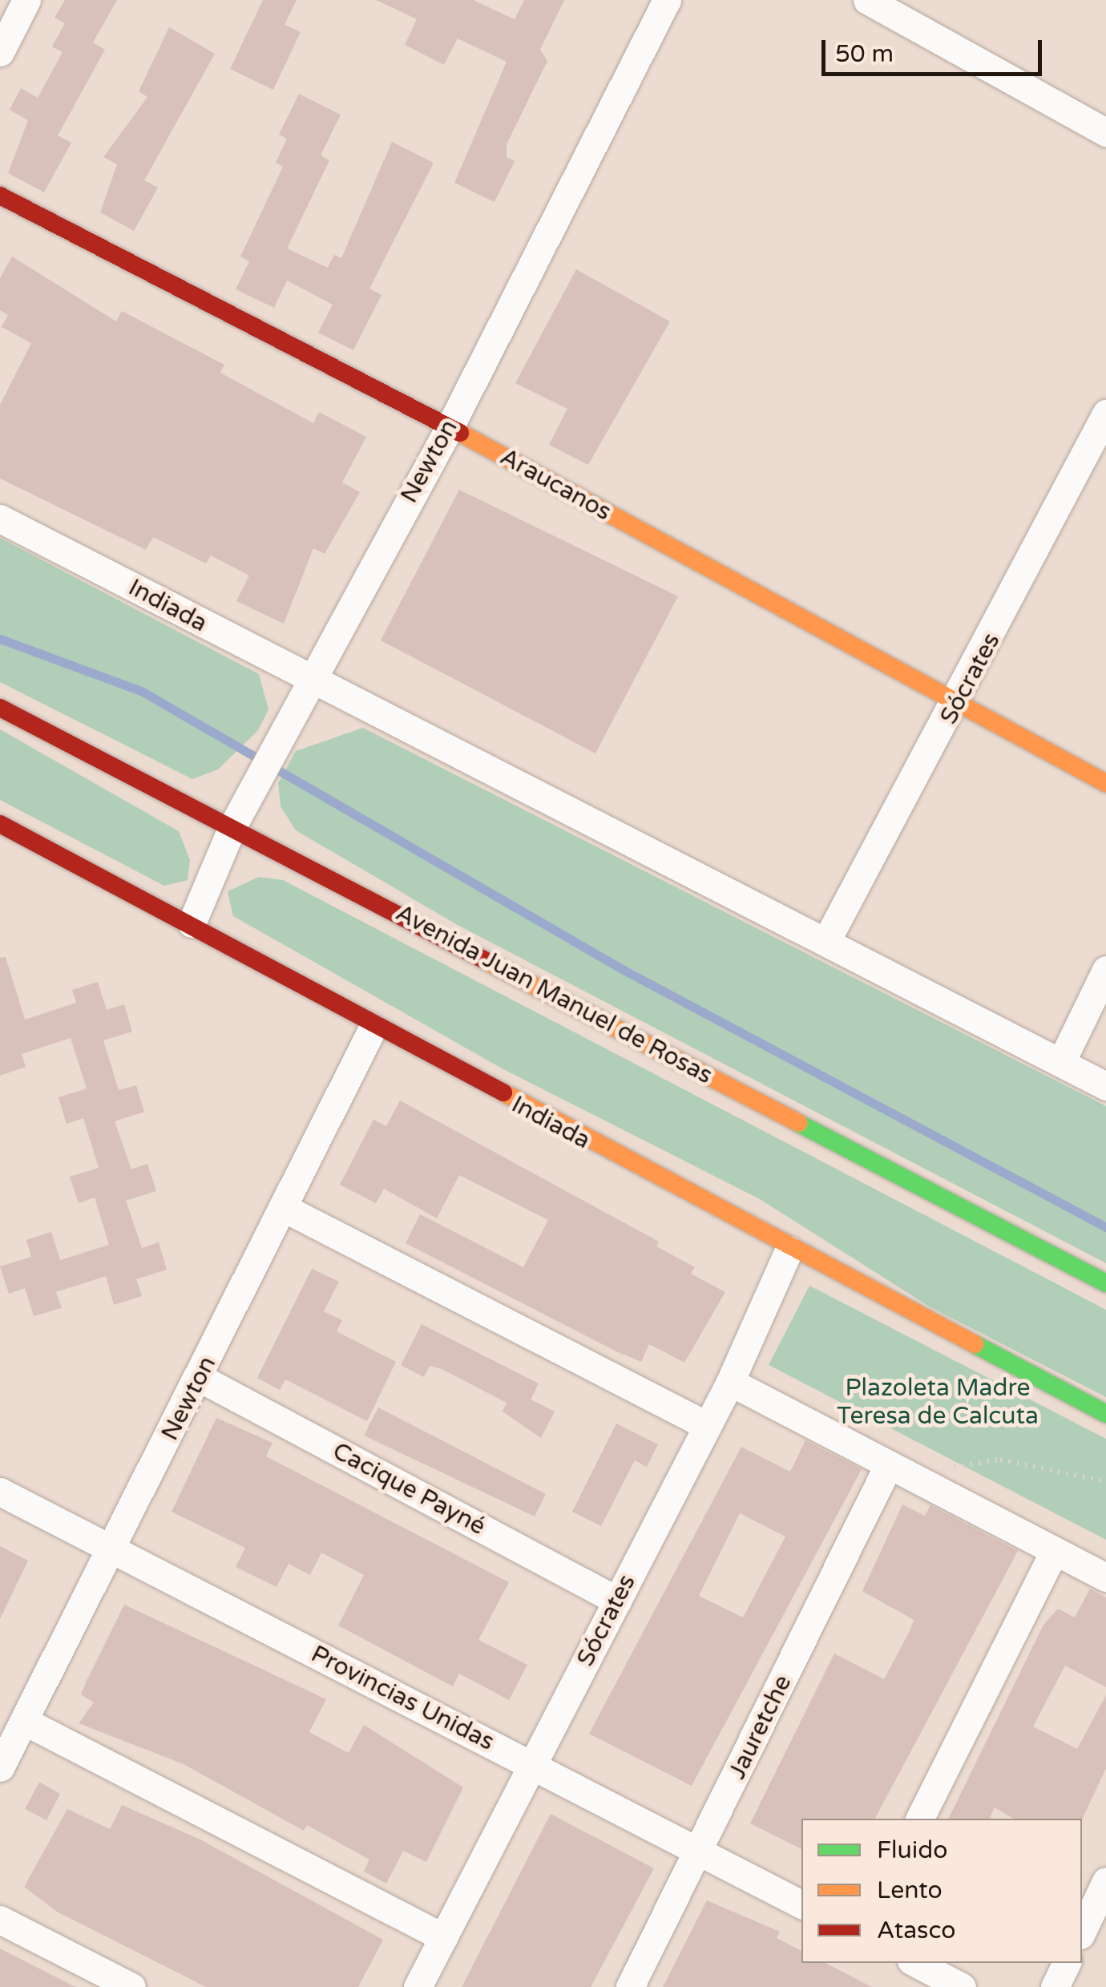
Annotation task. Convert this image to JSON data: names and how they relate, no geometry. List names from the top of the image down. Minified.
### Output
{"streets":{"street":["Newton","Araucanos","Indiada","Sócrates","Avenida Juan Manuel de Rosas","Cacique Payné","Provincias Unidas","Jauretche"]},"crossings":[["Newton","Araucanos"],["Newton","Indiada"],["Newton","Avenida Juan Manuel de Rosas"],["Newton","Cacique Payné"],["Newton","Provincias Unidas"],["Araucanos","Sócrates"],["Indiada","Sócrates"],["Sócrates","Cacique Payné"],["Sócrates","Provincias Unidas"],["Provincias Unidas","Jauretche"]],"parks":["Plazoleta Madre Teresa de Calcuta"],"legend":["Fluido","Lento","Atasco"],"scale_bar":"50 m"}
